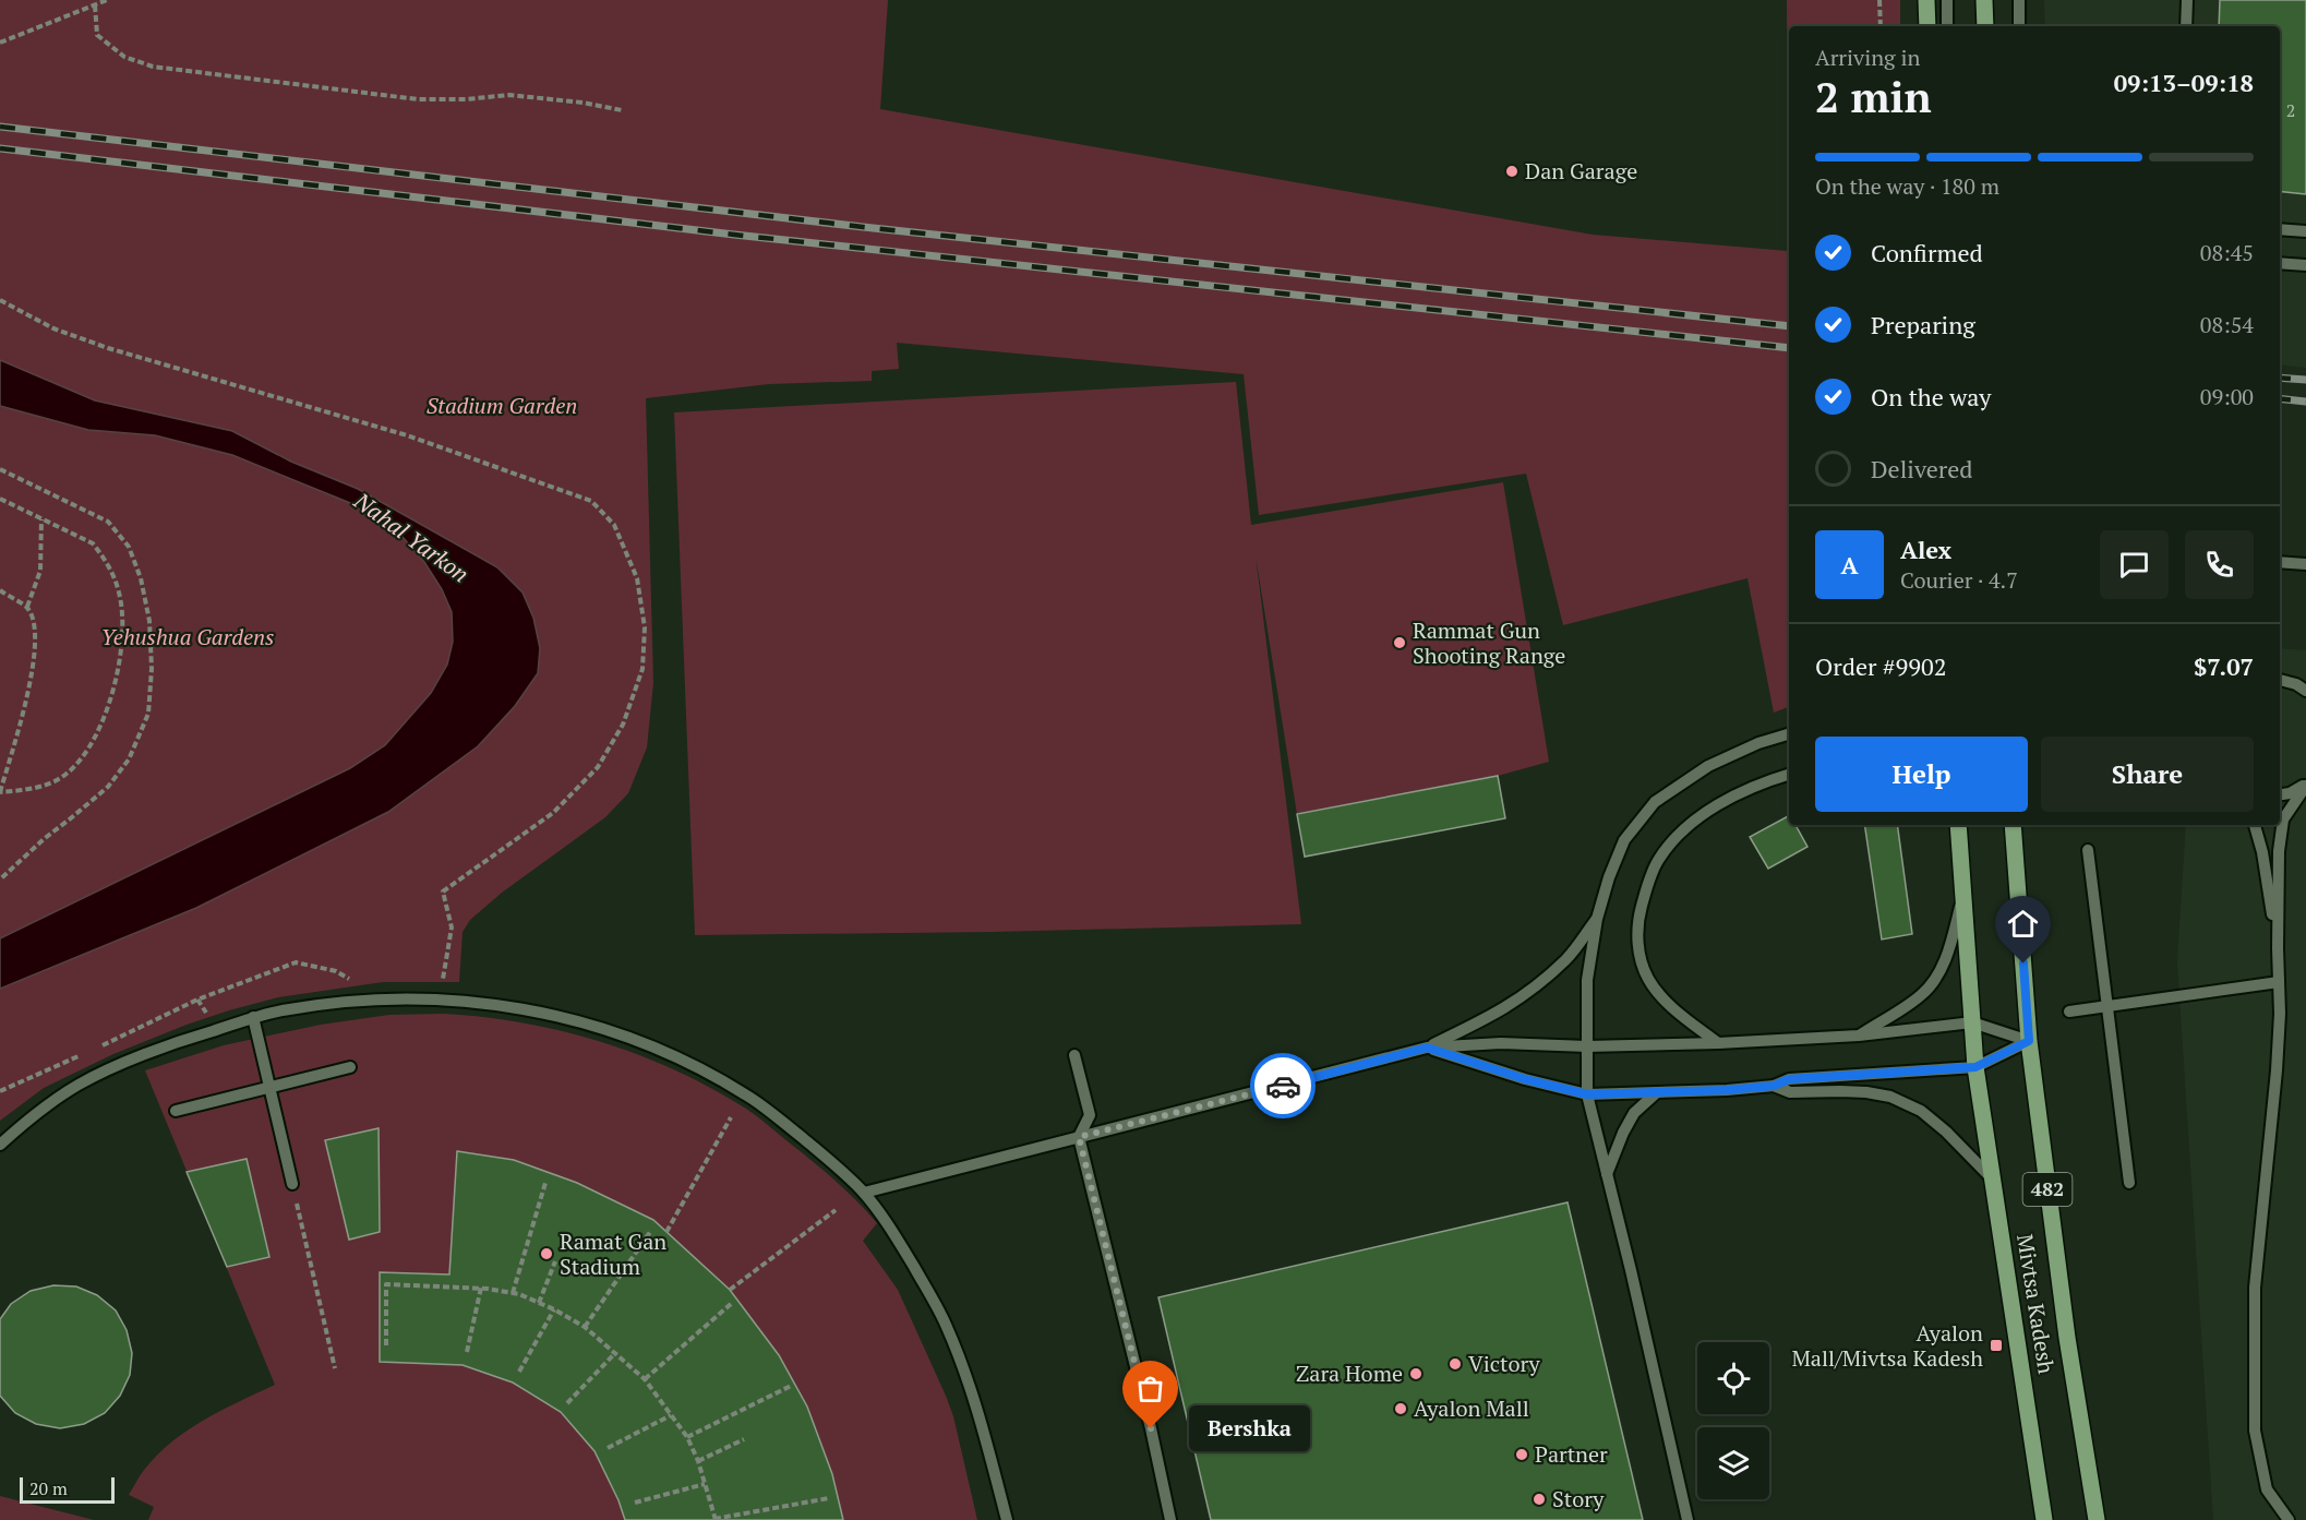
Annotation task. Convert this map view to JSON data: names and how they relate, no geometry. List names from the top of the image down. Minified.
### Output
{"streets":{"main road":["482","Mivtsa Kadesh"]},"water":["Nahal Yarkon"],"parks":["Stadium Garden","Yehushua Gardens"],"places":{"other":["Dan Garage","Rammat Gun Shooting Range","Ramat Gan Stadium","Victory","Zara Home","Ayalon Mall","Bershka","Partner","Story"],"transit":["Ayalon Mall/Mivtsa Kadesh"]},"house_numbers":["2"],"scale_bar":"20 m","page":{"heading":["2 min","Arriving in","09:13–09:18"],"panel":["Alex","Courier · 4.7","Order #9902","$7.07"],"bar":"On the way · 180 m","list":[["Confirmed","08:45"],["Preparing","08:54"],["On the way","09:00"],"Delivered"],"round":"A","buttons":["Help","Share"],"bubble":"Bershka","scale":"20 m"}}
